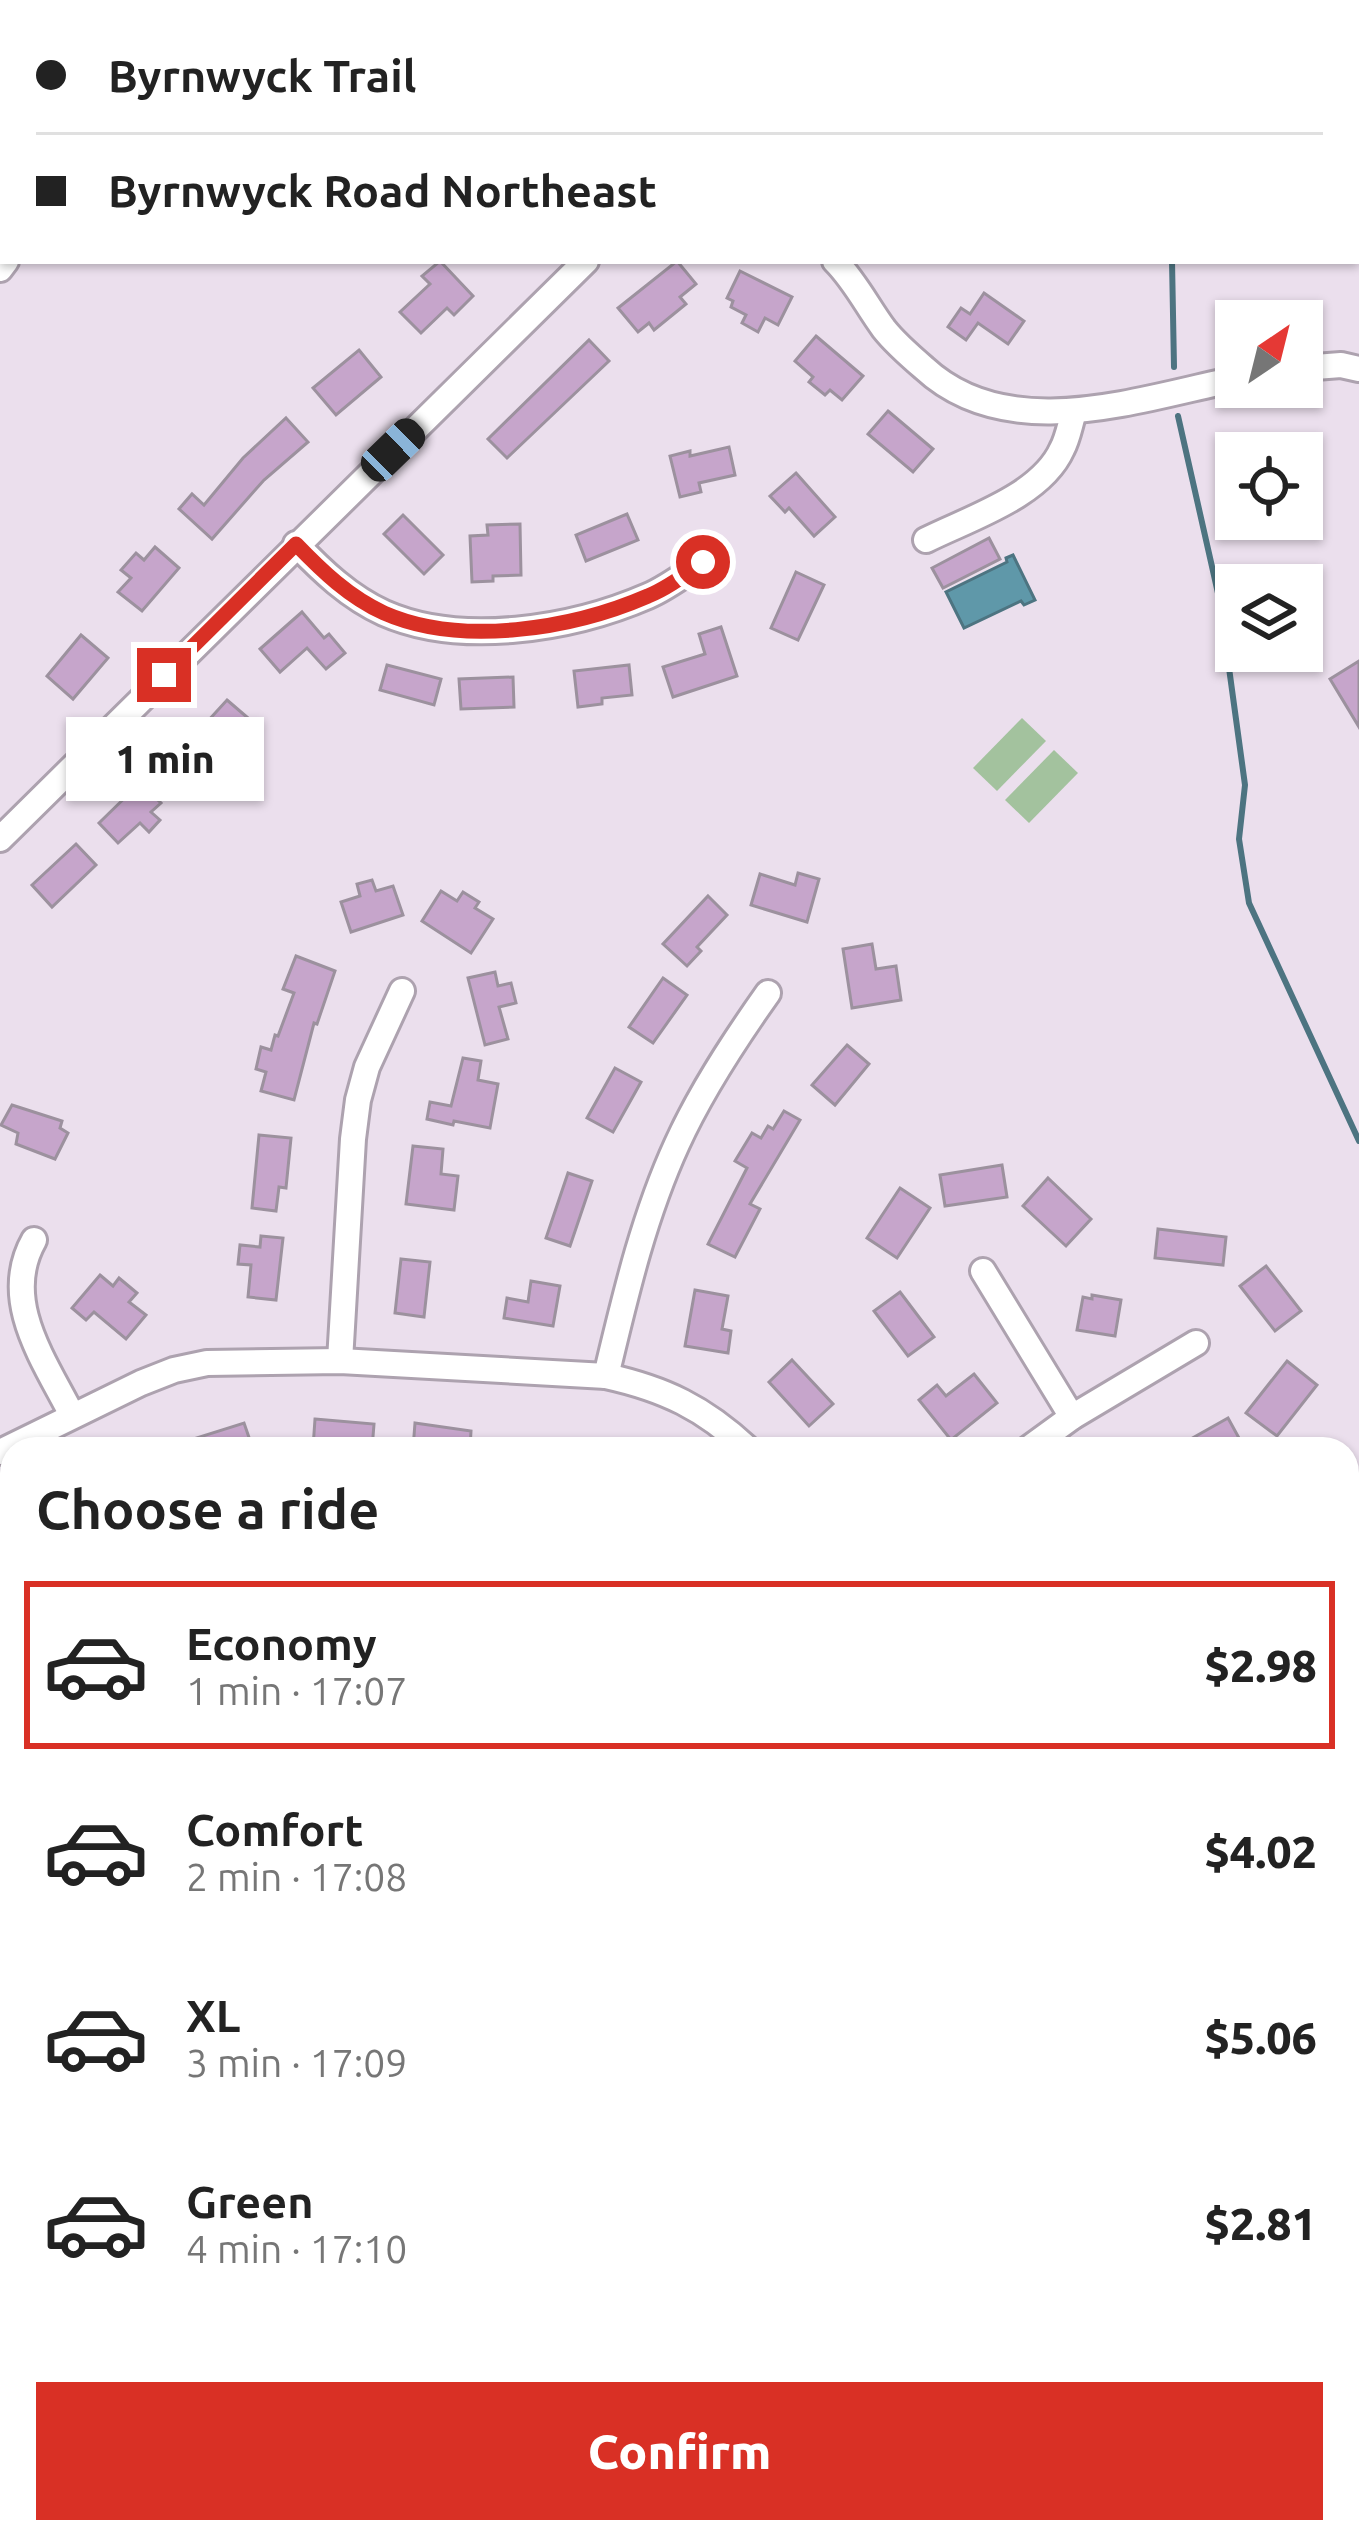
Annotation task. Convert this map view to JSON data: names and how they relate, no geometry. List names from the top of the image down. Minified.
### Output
{"north":"top right","page":{"banner":["Byrnwyck Trail","Byrnwyck Road Northeast"],"bubble":"1 min","heading":"Choose a ride","list":[{"name":"Economy","note":"1 min · 17:07","value":"$2.98"},{"name":"Comfort","note":"2 min · 17:08","value":"$4.02"},{"name":"XL","note":"3 min · 17:09","value":"$5.06"},{"name":"Green","note":"4 min · 17:10","value":"$2.81"}],"buttons":"Confirm"}}
